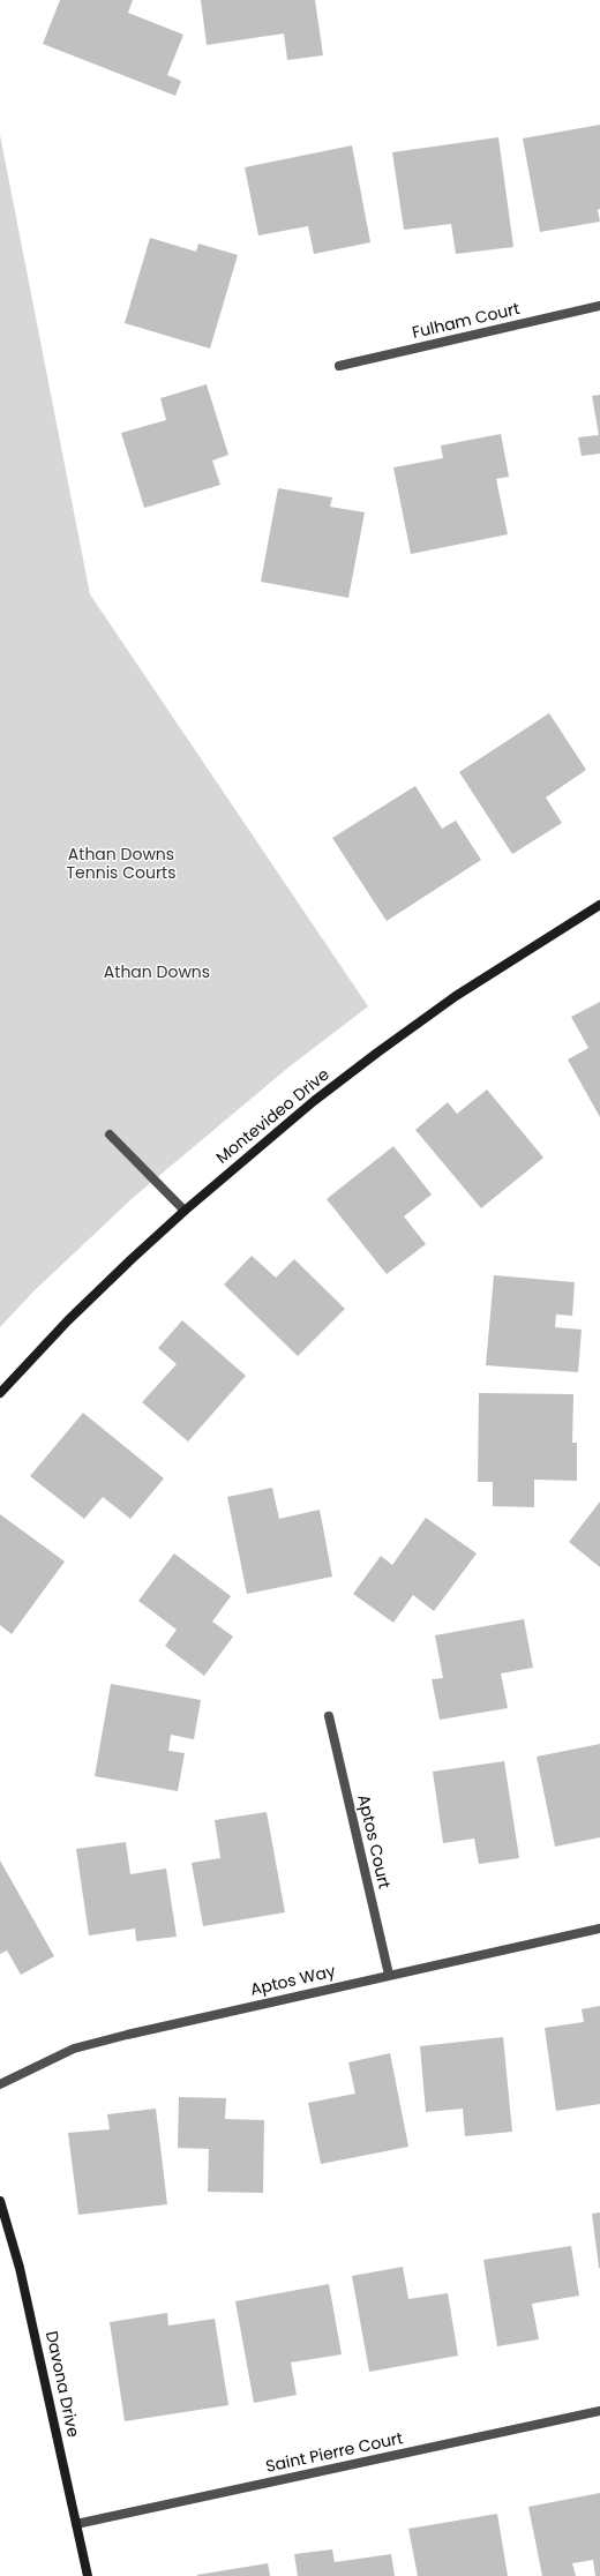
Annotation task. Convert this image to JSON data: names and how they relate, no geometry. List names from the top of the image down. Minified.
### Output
{"streets":{"street":["Fulham Court","Montevideo Drive","Aptos Court","Aptos Way","Davona Drive","Saint Pierre Court"]},"crossings":[["Aptos Court","Aptos Way"],["Davona Drive","Saint Pierre Court"]],"parks":["Athan Downs Tennis Courts","Athan Downs"]}
